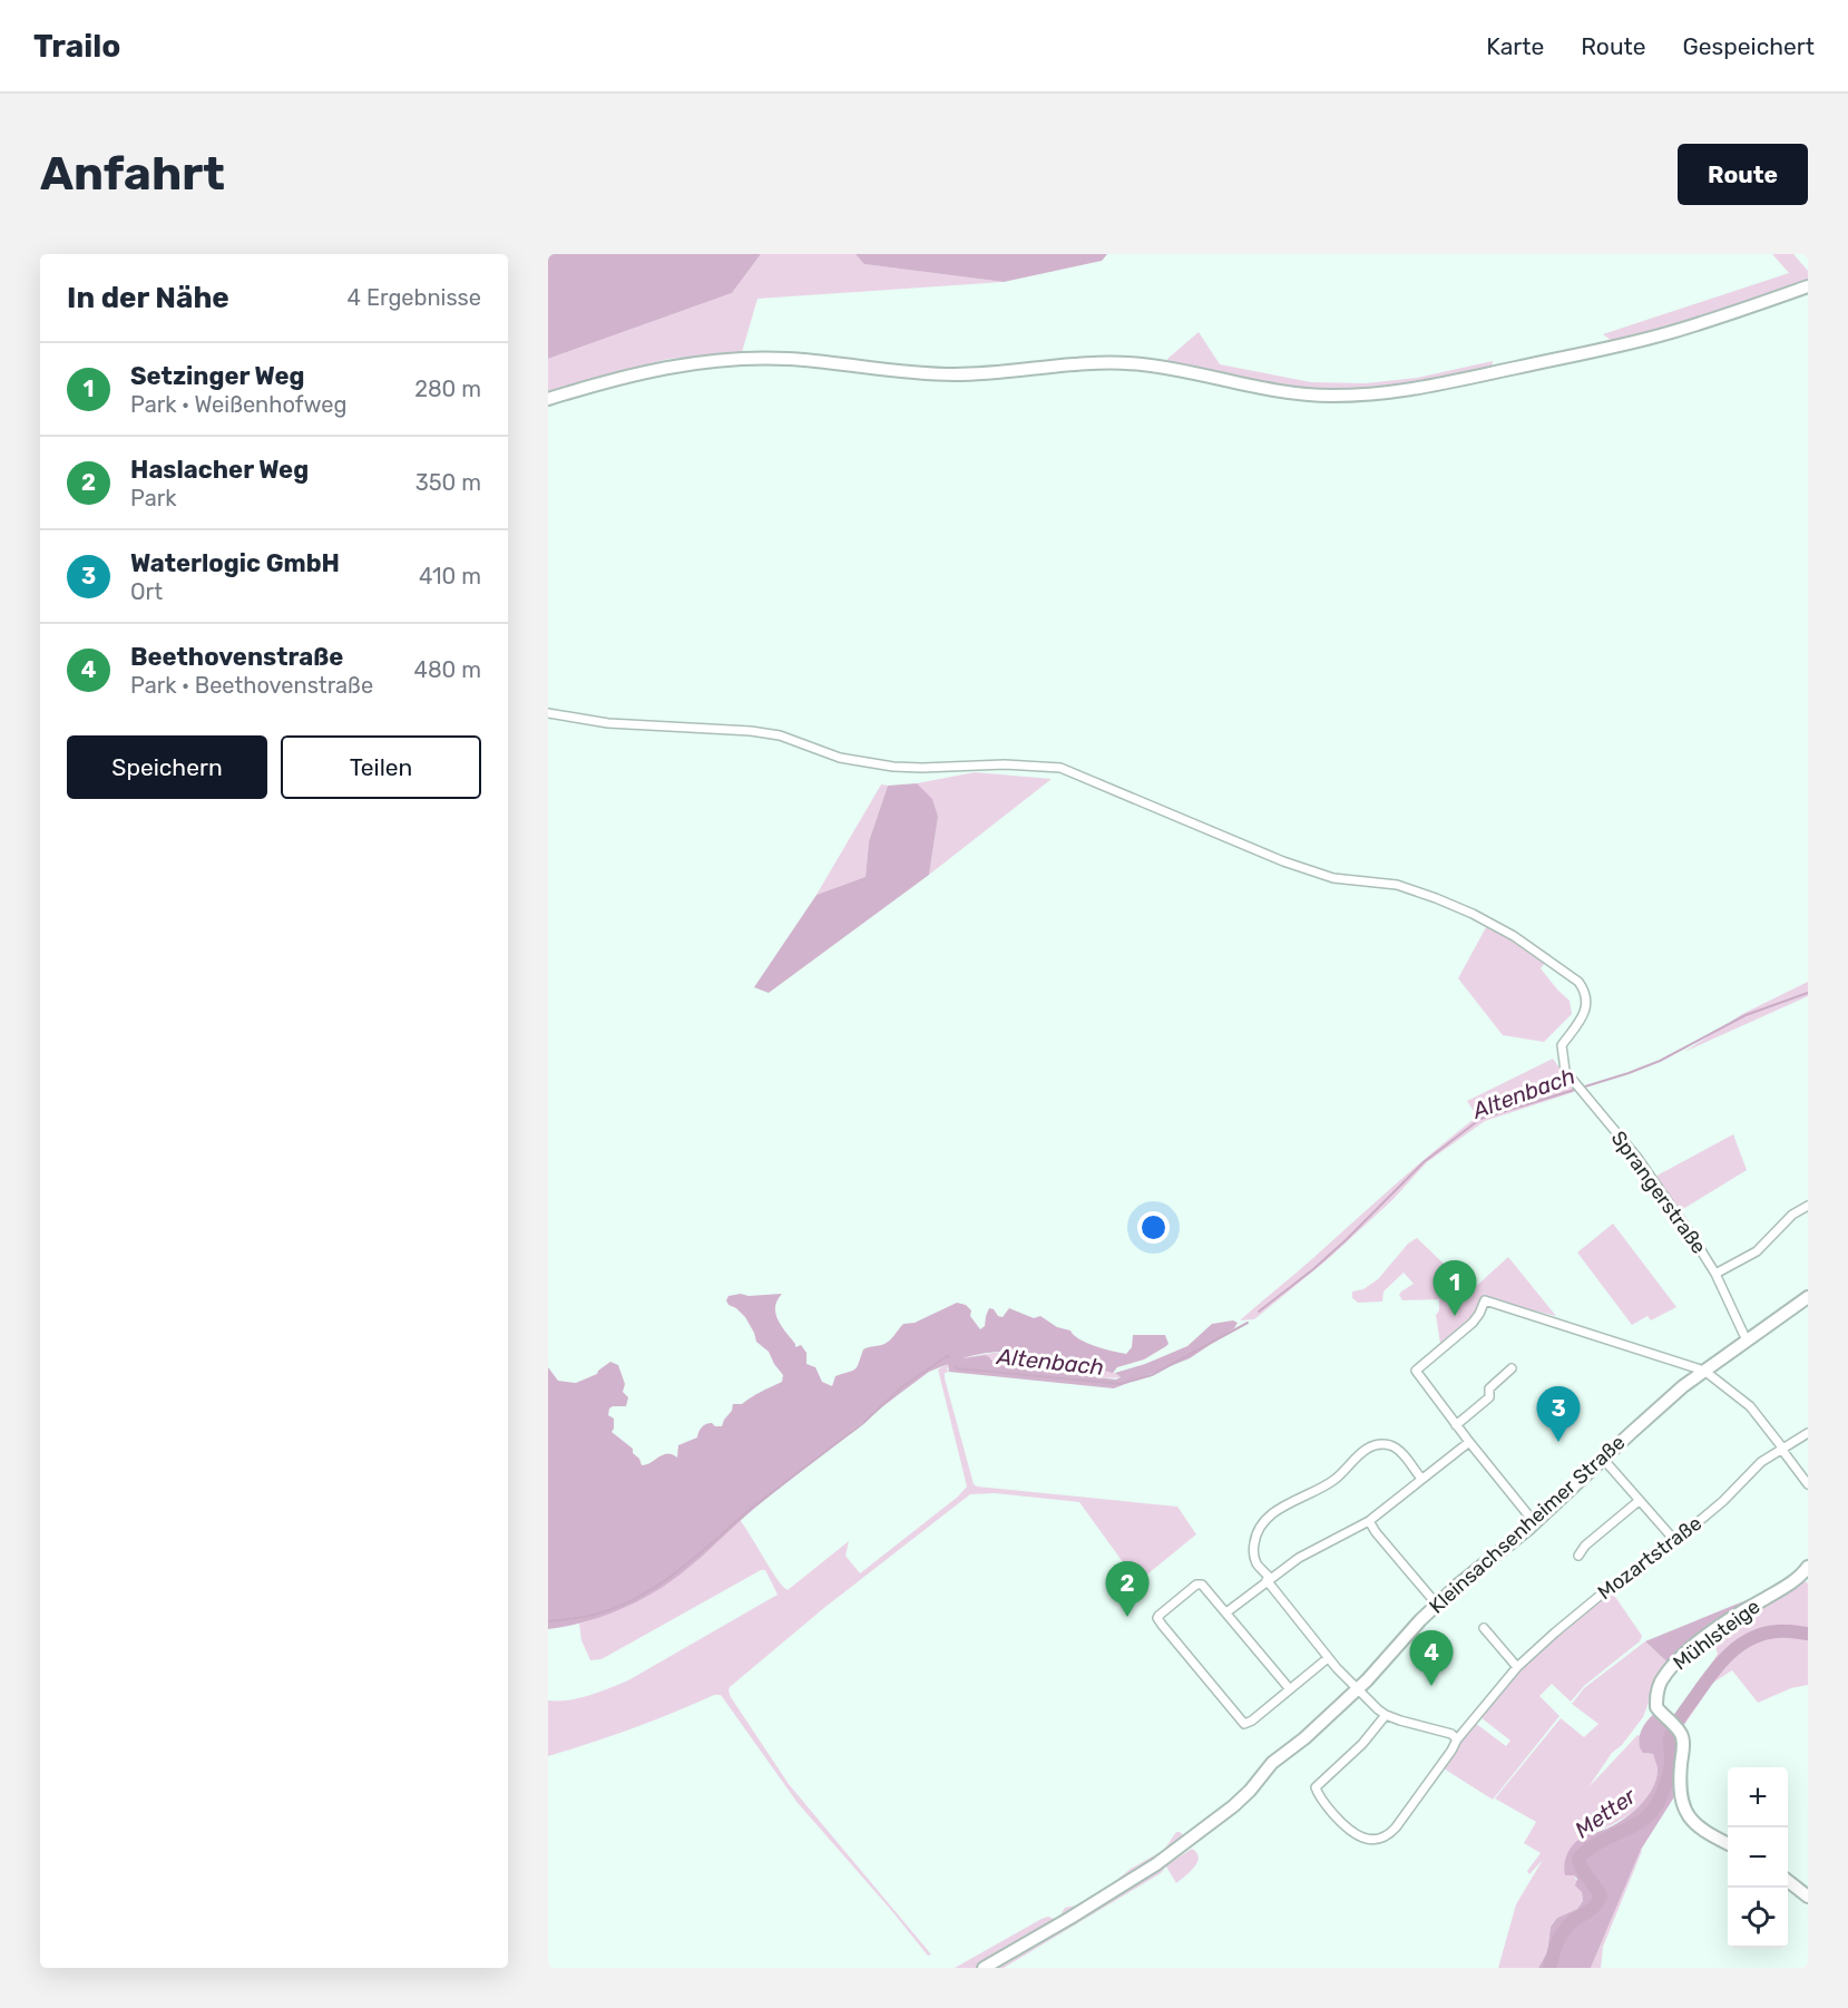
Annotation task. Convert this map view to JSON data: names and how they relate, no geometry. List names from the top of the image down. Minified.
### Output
{"streets":{"main road":["Kleinsachsenheimer Straße","Mühlsteige"],"street":["Sprangerstraße","Mozartstraße"]},"crossings":[["Sprangerstraße","Kleinsachsenheimer Straße"]],"water":["Altenbach","Metter"],"page":{"header":"Trailo","nav":["Karte","Route","Gespeichert"],"buttons":["Route",["Speichern","Teilen"]],"title":"Anfahrt","heading":["In der Nähe","4 Ergebnisse"],"list":[{"mark":"1","name":"Setzinger Weg","note":"Park · Weißenhofweg","value":"280 m"},{"mark":"2","name":"Haslacher Weg","note":"Park","value":"350 m"},{"mark":"3","name":"Waterlogic GmbH","note":"Ort","value":"410 m"},{"mark":"4","name":"Beethovenstraße","note":"Park · Beethovenstraße","value":"480 m"}],"pins":["1","3","2","4"],"map_buttons":["+","−"]}}
